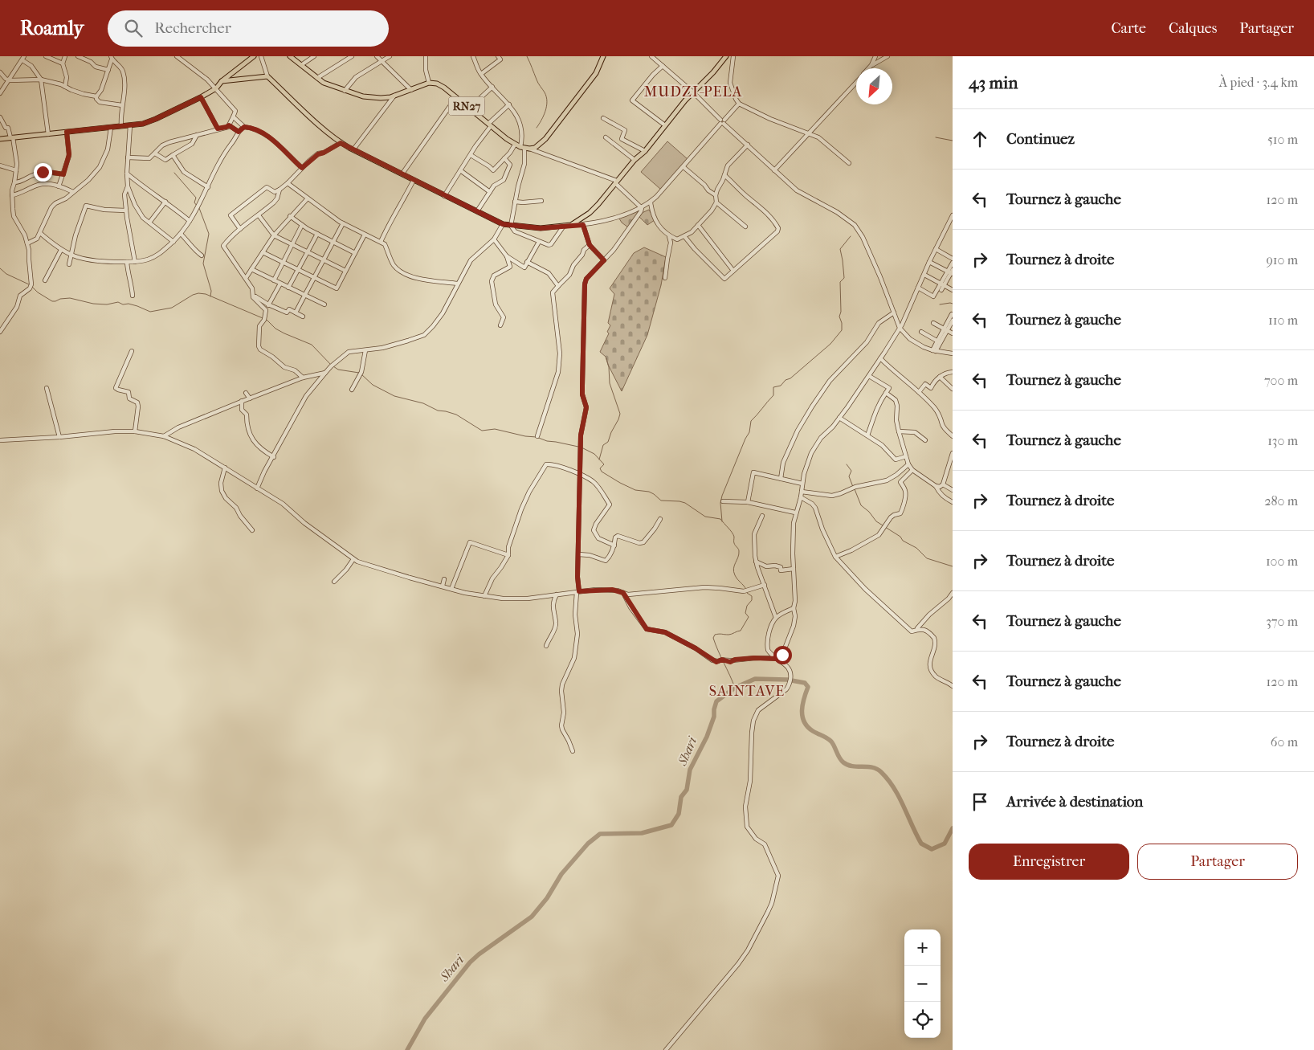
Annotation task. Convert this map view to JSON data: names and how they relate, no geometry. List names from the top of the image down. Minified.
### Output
{"streets":{"main road":["RN27"]},"districts":["MUDZI-PELA","SAINTAVE"],"water":["Shari"],"north":"bottom left","page":{"header":"Roamly","search":"Rechercher","nav":["Carte","Calques","Partager"],"heading":["43 min","À pied · 3.4 km"],"list":[["Continuez","510 m"],["Tournez à gauche","120 m"],["Tournez à droite","910 m"],["Tournez à gauche","110 m"],["Tournez à gauche","700 m"],["Tournez à gauche","130 m"],["Tournez à droite","280 m"],["Tournez à droite","100 m"],["Tournez à gauche","370 m"],["Tournez à gauche","120 m"],["Tournez à droite","60 m"],"Arrivée à destination"],"buttons":["Enregistrer","Partager"],"map_buttons":["+","−"]}}
